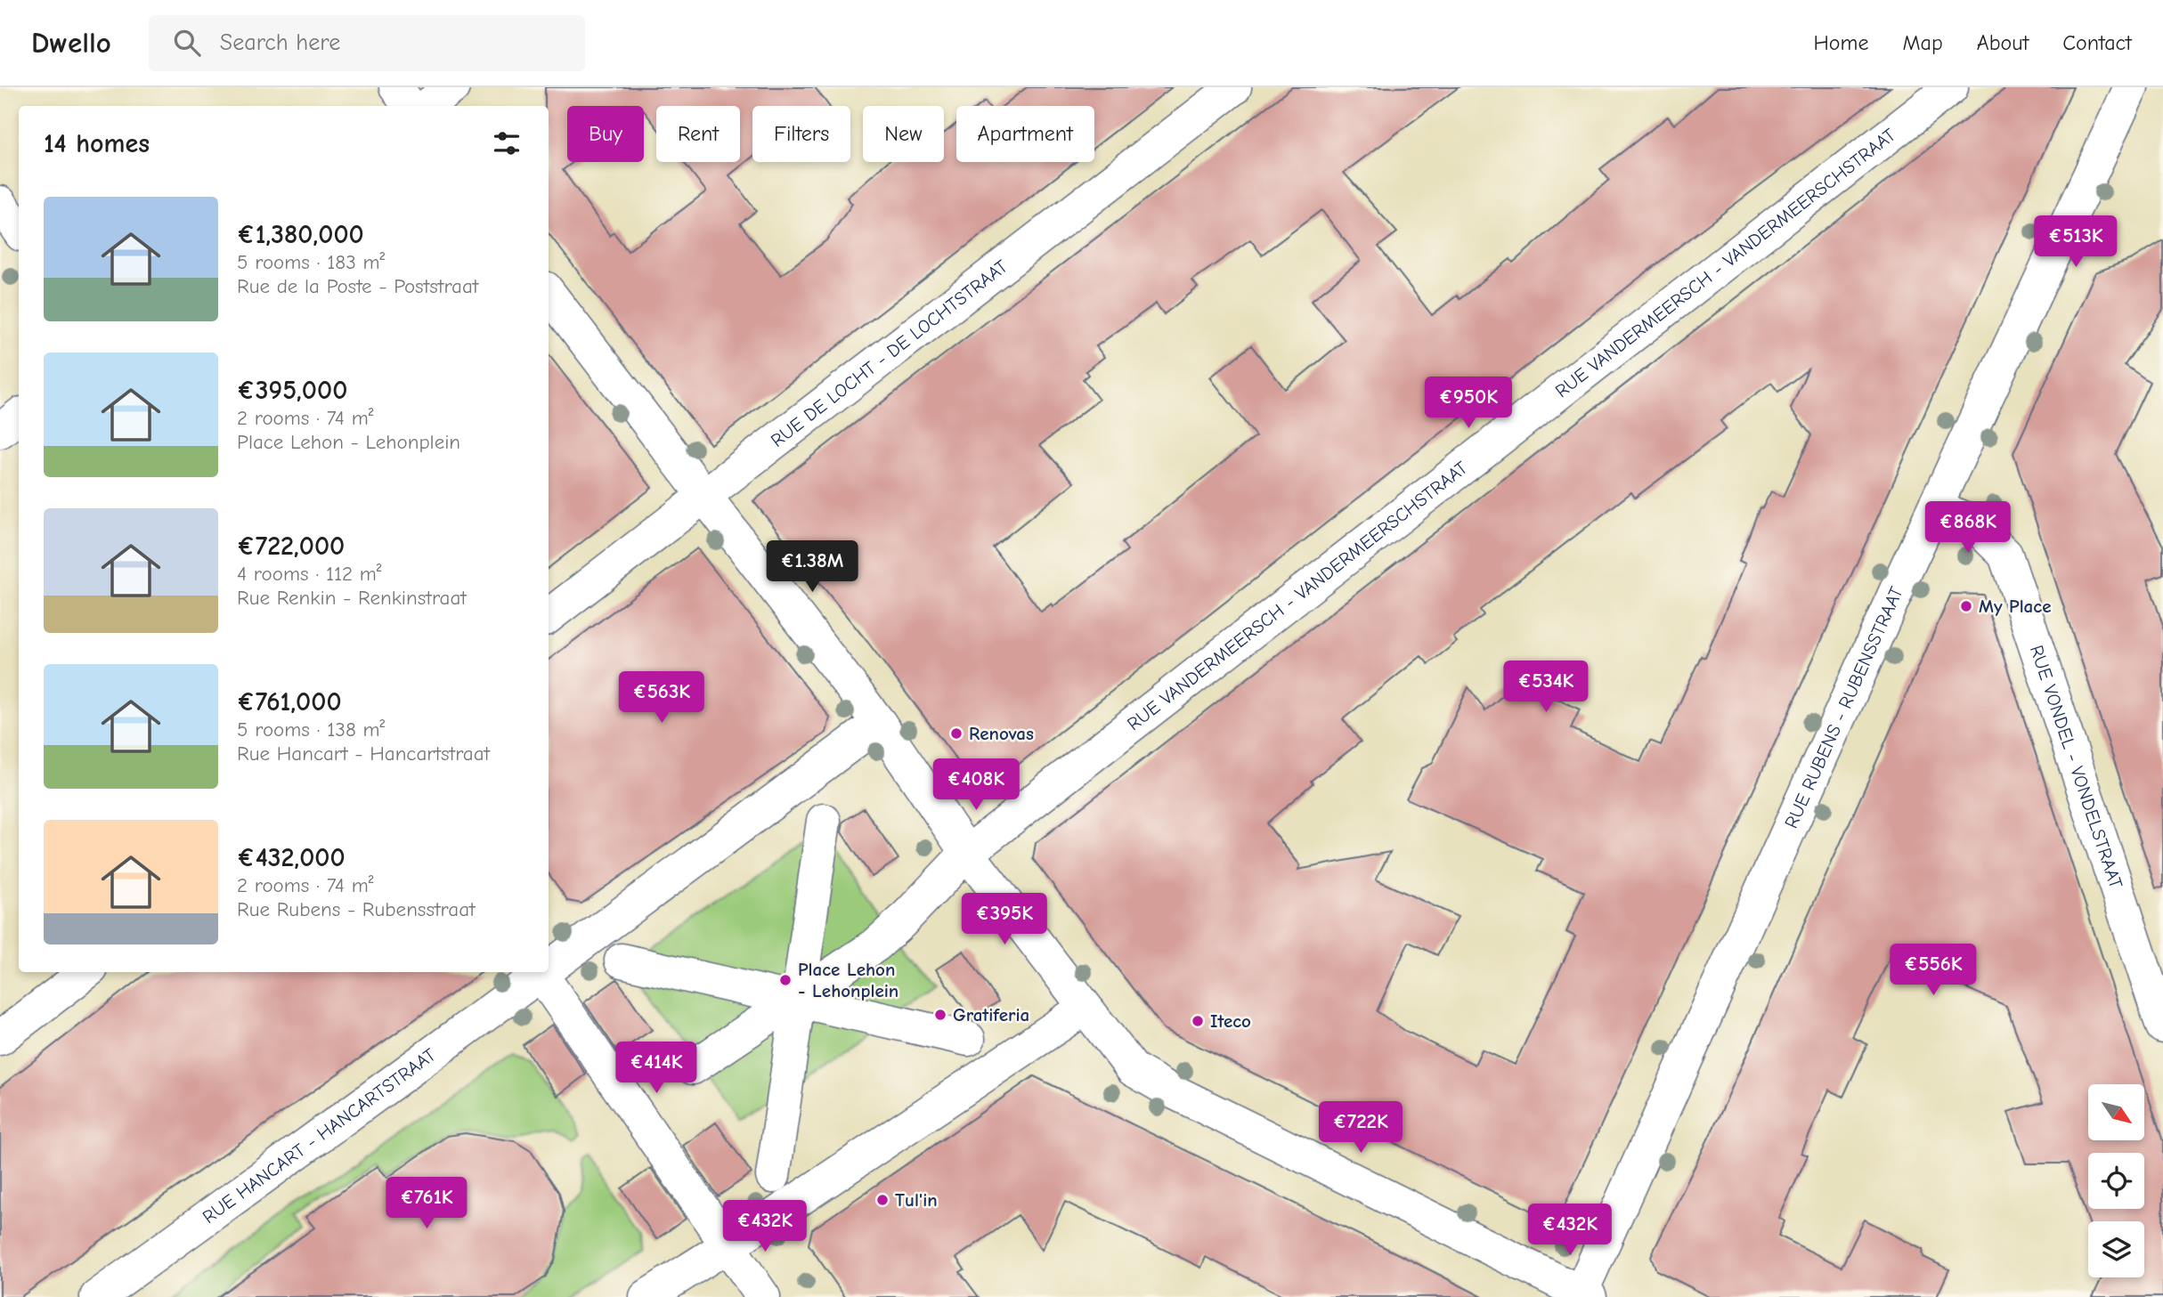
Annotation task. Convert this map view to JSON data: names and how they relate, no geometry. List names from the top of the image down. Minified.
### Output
{"streets":{"street":["RUE VANDERMEERSCH - VANDERMEERSCHSTRAAT","RUE DE LOCHT - DE LOCHTSTRAAT","RUE RUBENS - RUBENSSTRAAT","RUE VONDEL - VONDELSTRAAT","RUE HANCART - HANCARTSTRAAT"]},"crossings":[["RUE RUBENS - RUBENSSTRAAT","RUE VONDEL - VONDELSTRAAT"]],"places":["My Place","Renovas","Place Lehon - Lehonplein","Gratiferia","Iteco","Tul'in"],"north":"bottom right","page":{"header":"Dwello","search":"Search here","nav":["Home","Map","About","Contact"],"chip":["Buy","Rent","Filters","New","Apartment"],"heading":"14 homes","list":[{"name":"€1,380,000","note":"5 rooms · 183 m² · Rue de la Poste - Poststraat"},{"name":"€395,000","note":"2 rooms · 74 m² · Place Lehon - Lehonplein"},{"name":"€722,000","note":"4 rooms · 112 m² · Rue Renkin - Renkinstraat"},{"name":"€761,000","note":"5 rooms · 138 m² · Rue Hancart - Hancartstraat"},{"name":"€432,000","note":"2 rooms · 74 m² · Rue Rubens - Rubensstraat"}],"price":["€513K","€950K","€868K","€1.38M","€534K","€563K","€408K","€395K","€556K","€414K","€722K","€761K","€432K","€432K"]}}
